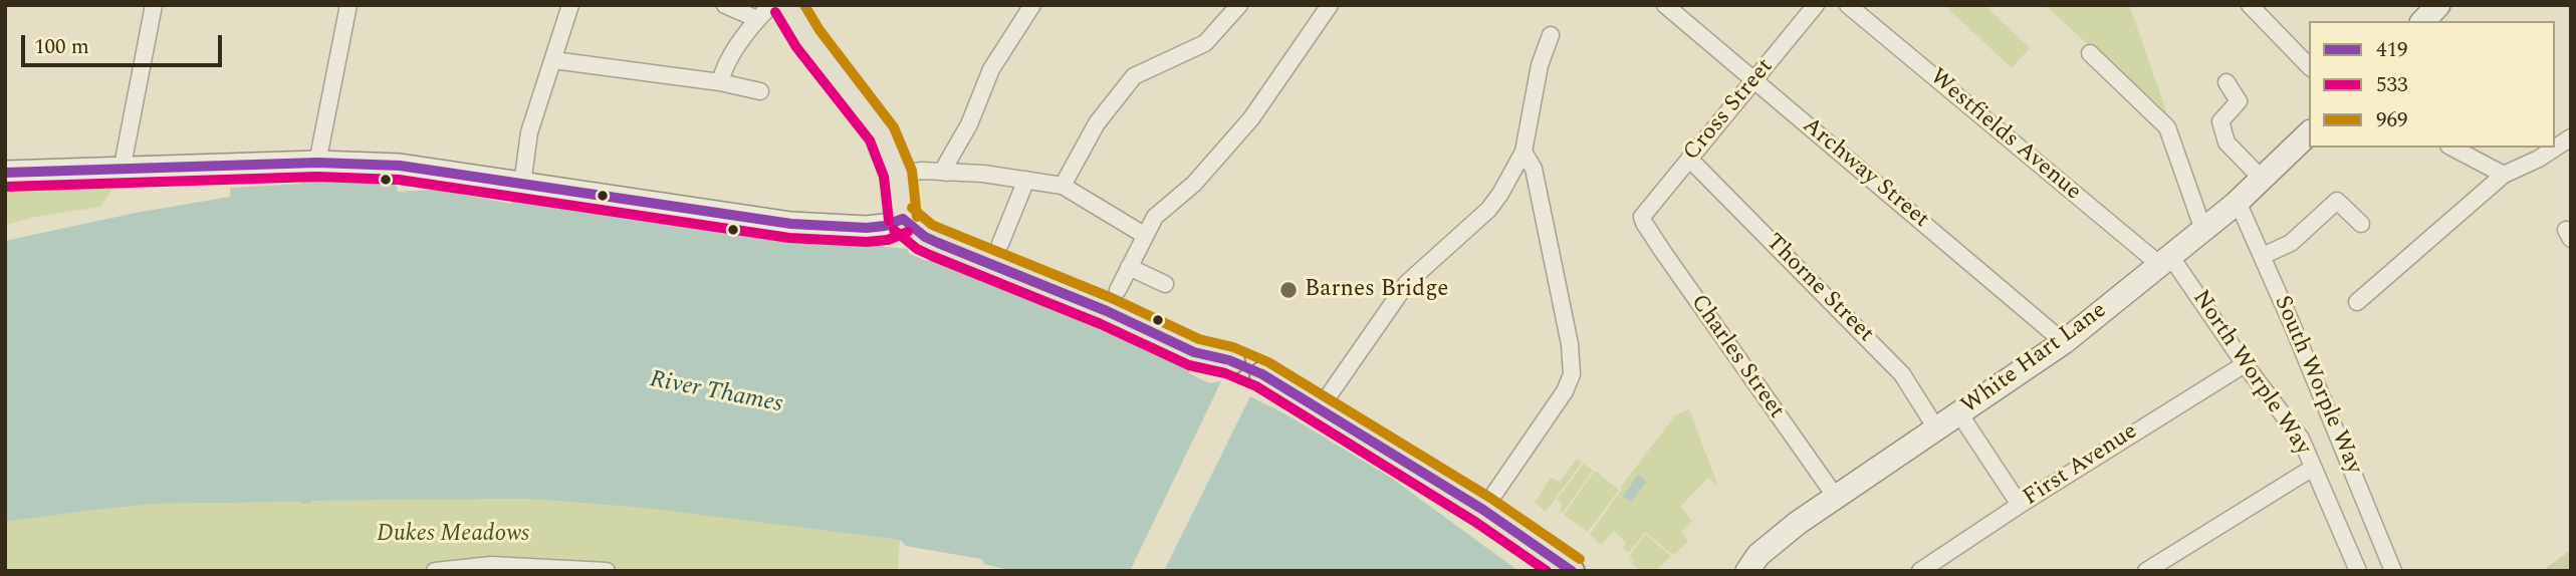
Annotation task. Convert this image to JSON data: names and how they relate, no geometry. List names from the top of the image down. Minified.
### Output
{"streets":{"main road":["White Hart Lane"],"street":["Cross Street","Westfields Avenue","Archway Street","Thorne Street","Charles Street","North Worple Way","South Worple Way","First Avenue"]},"crossings":[["Cross Street","Archway Street"],["Cross Street","Thorne Street"],["Cross Street","Charles Street"],["Westfields Avenue","White Hart Lane"],["Westfields Avenue","North Worple Way"],["Archway Street","White Hart Lane"],["Thorne Street","White Hart Lane"],["Charles Street","White Hart Lane"],["White Hart Lane","North Worple Way"],["White Hart Lane","South Worple Way"],["North Worple Way","First Avenue"]],"water":["River Thames"],"parks":["Dukes Meadows"],"places":["Barnes Bridge"],"lines":["transit line 969","transit line 533","transit line 419"],"legend":["419","533","969"],"scale_bar":"100 m"}
